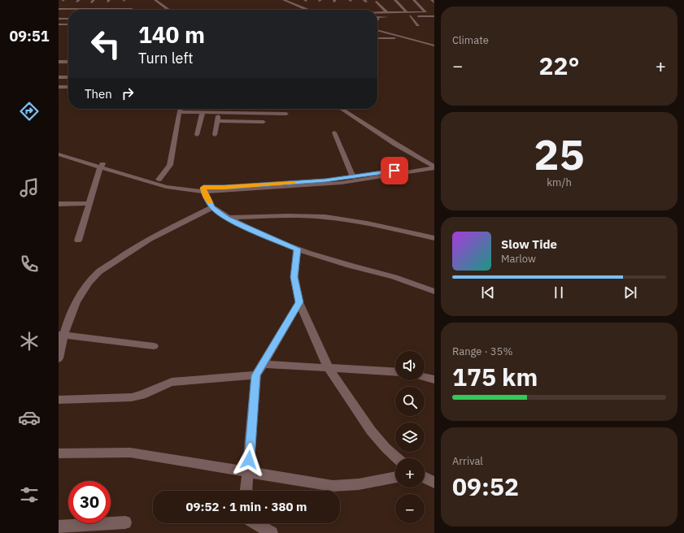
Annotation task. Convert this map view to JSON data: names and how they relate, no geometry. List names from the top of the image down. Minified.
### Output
{"page":{"tabs":"09:51","tile":["Climate",["25","km/h"],["Range · 35%","175 km"],["Arrival","09:52"]],"turn":["140 m","Turn left"],"heat":["−","22°","+"],"then":"Then","song":["Slow Tide","Marlow"],"map_buttons":["+","−"],"limit":"30","trip":"09:52 · 1 min · 380 m"}}
